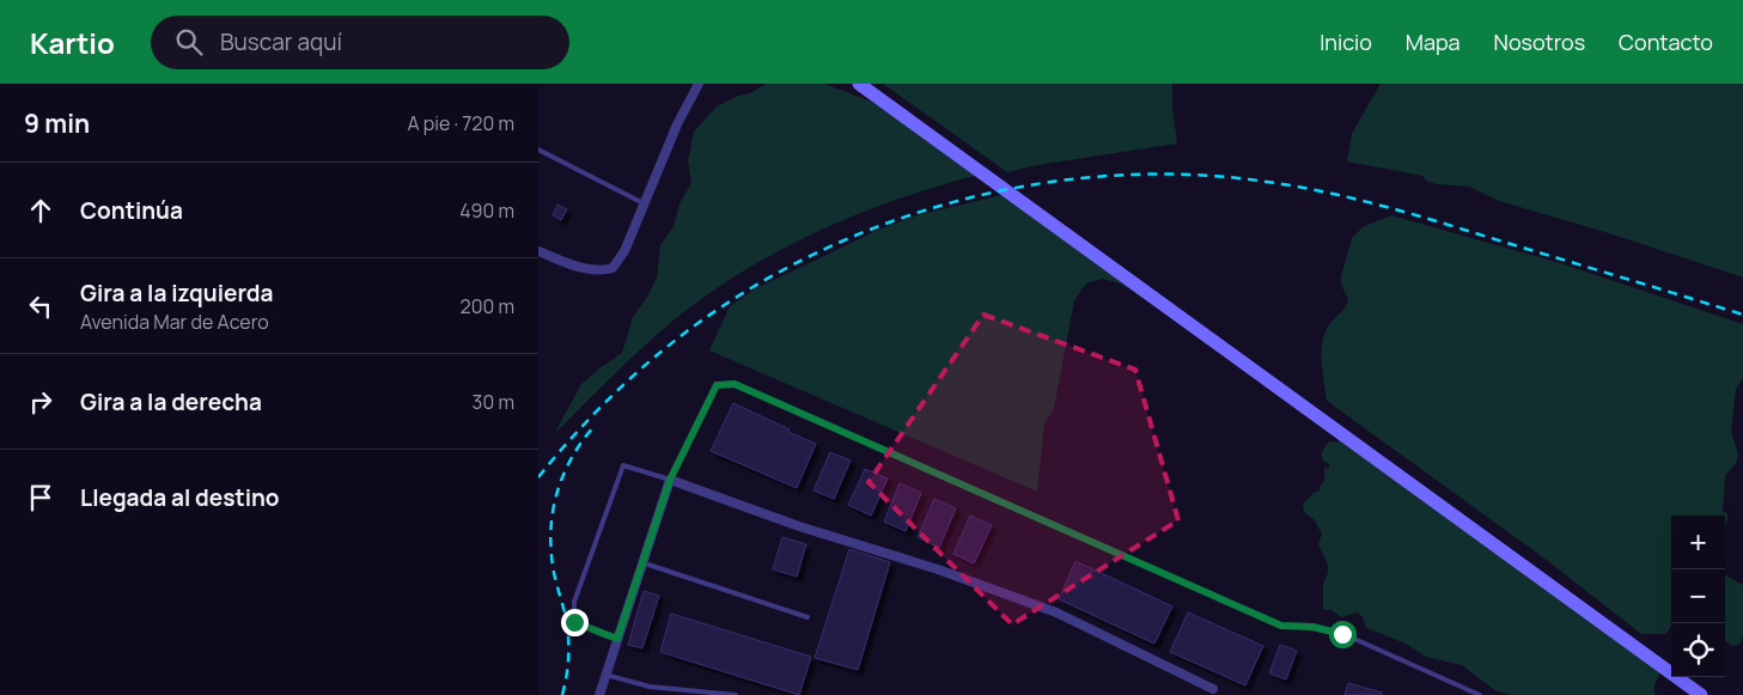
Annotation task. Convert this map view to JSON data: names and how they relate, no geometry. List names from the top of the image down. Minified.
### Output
{"page":{"header":"Kartio","search":"Buscar aquí","nav":["Inicio","Mapa","Nosotros","Contacto"],"heading":["9 min","A pie · 720 m"],"list":[["Continúa","490 m"],["Gira a la izquierda","Avenida Mar de Acero","200 m"],["Gira a la derecha","30 m"],"Llegada al destino"],"map_buttons":["+","−"]}}
